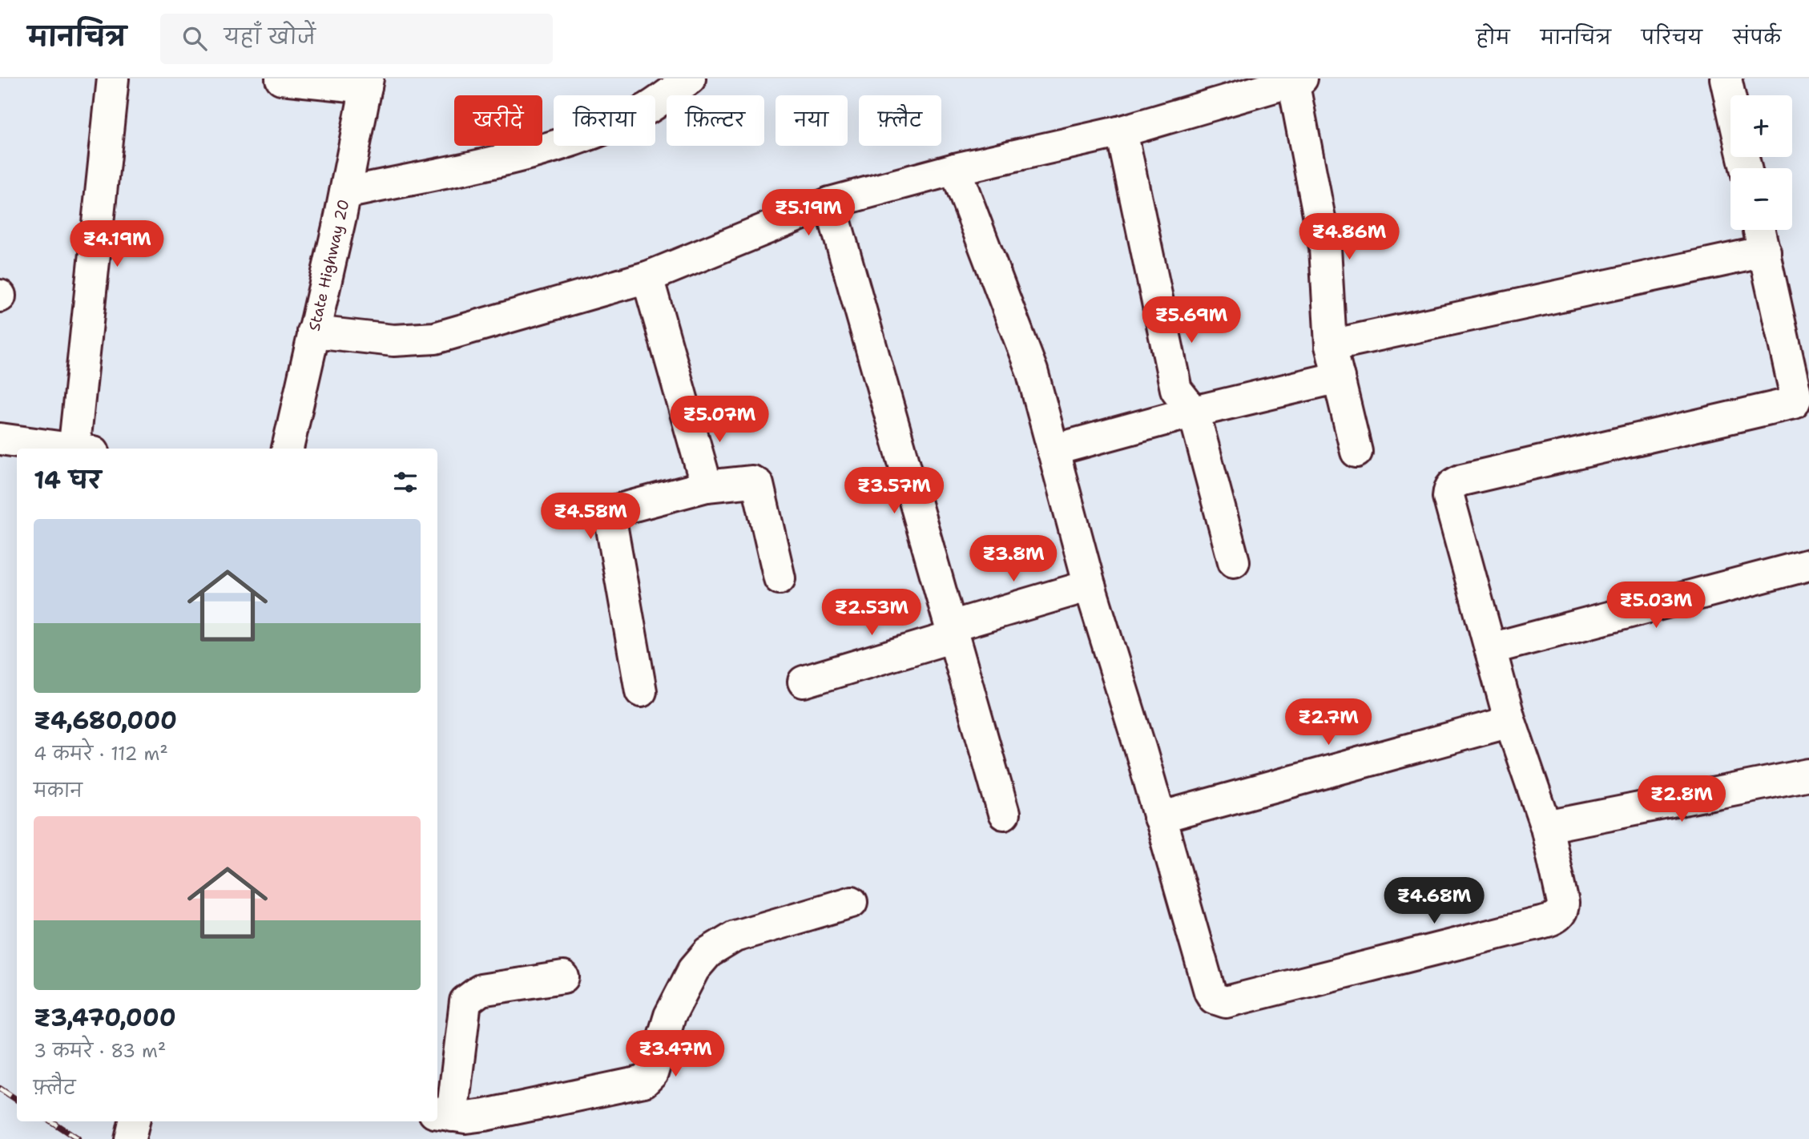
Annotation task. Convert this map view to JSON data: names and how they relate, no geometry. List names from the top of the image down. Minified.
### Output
{"streets":{"street":["State Highway 20"]},"page":{"header":"मानचित्र","search":"यहाँ खोजें","nav":["होम","मानचित्र","परिचय","संपर्क"],"map_buttons":["+","−"],"chip":["खरीदें","किराया","फ़िल्टर","नया","फ़्लैट"],"price":["₹5.19M","₹4.86M","₹4.19M","₹5.69M","₹5.07M","₹3.57M","₹4.58M","₹3.8M","₹5.03M","₹2.53M","₹2.7M","₹2.8M","₹4.68M","₹3.47M"],"heading":"14 घर","list":[{"name":"₹4,680,000","note":"4 कमरे · 112 m² · मकान"},{"name":"₹3,470,000","note":"3 कमरे · 83 m² · फ़्लैट"}]}}
